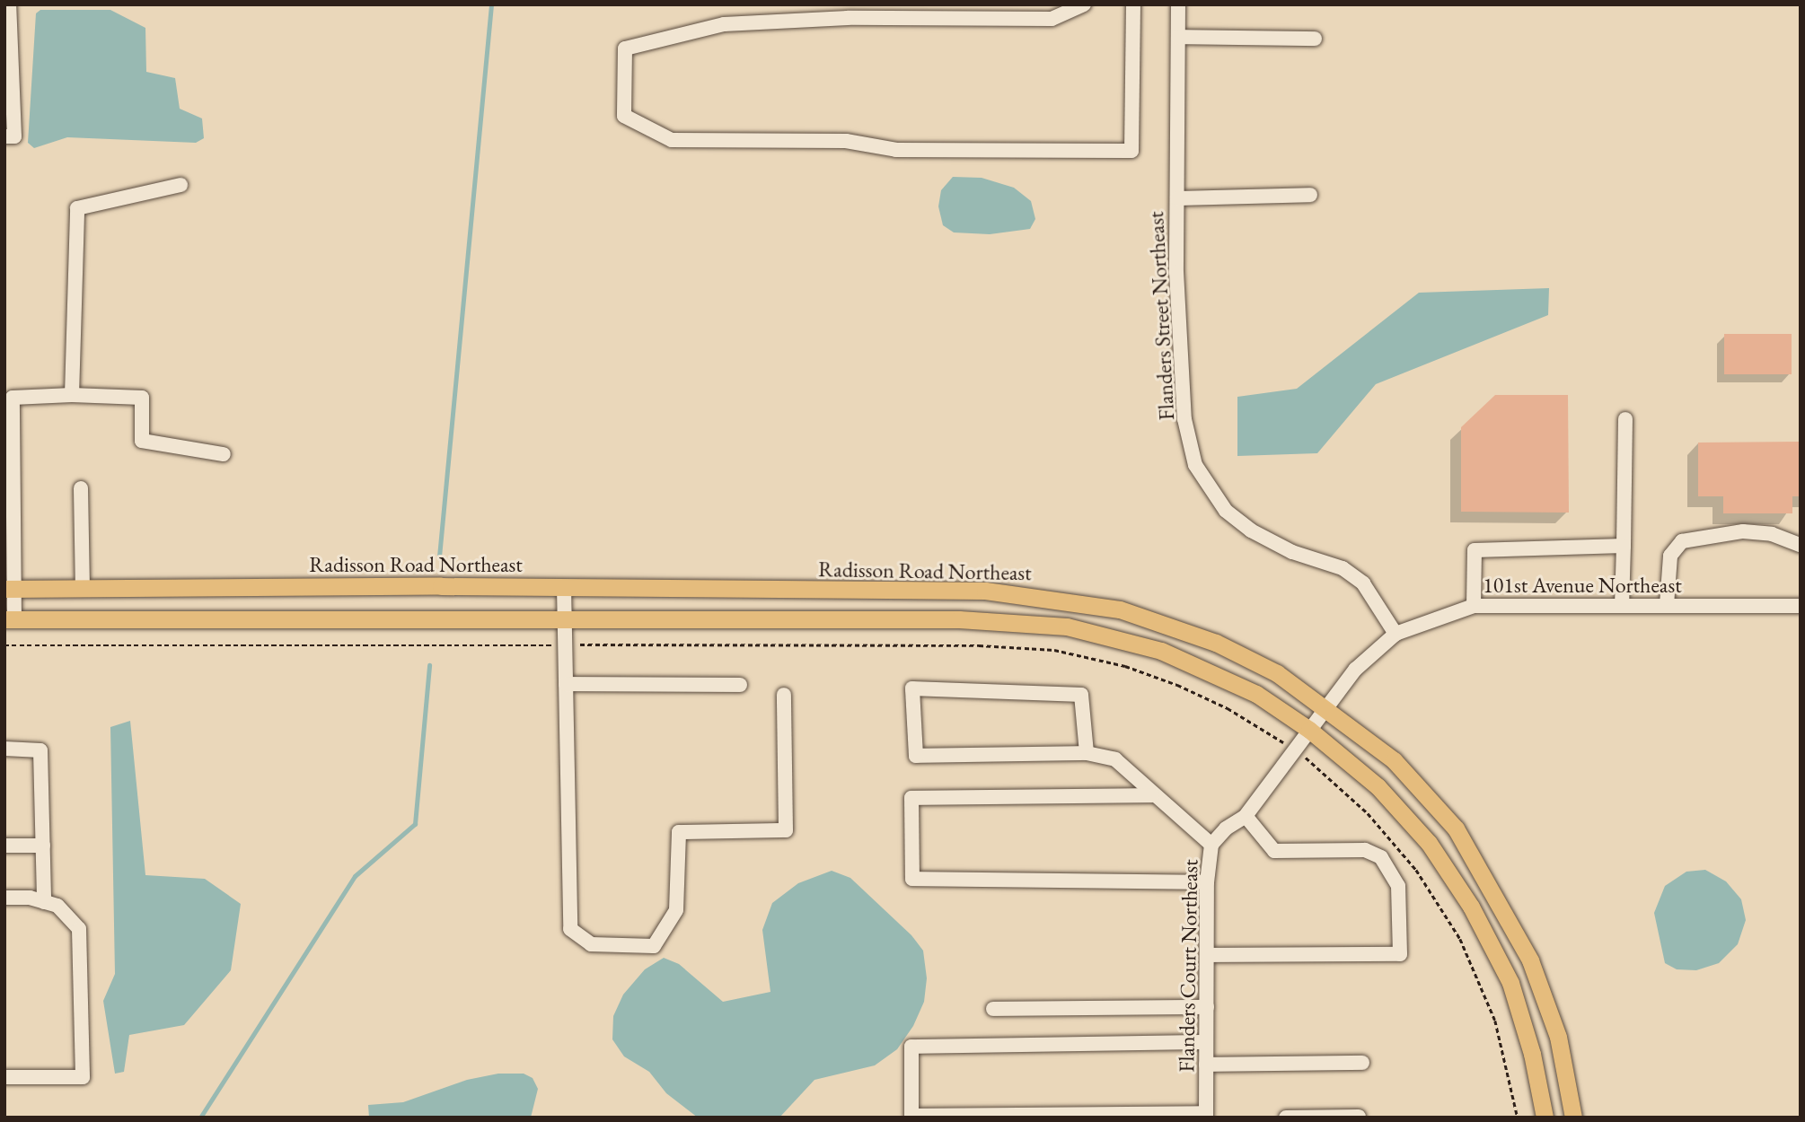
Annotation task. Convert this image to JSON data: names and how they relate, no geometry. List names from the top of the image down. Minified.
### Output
{"streets":{"main road":["Radisson Road Northeast"],"street":["Flanders Street Northeast","101st Avenue Northeast","Flanders Court Northeast"]},"crossings":[["Flanders Street Northeast","101st Avenue Northeast"],["Radisson Road Northeast","101st Avenue Northeast"],["Radisson Road Northeast","Flanders Court Northeast"],["101st Avenue Northeast","Flanders Court Northeast"]]}
